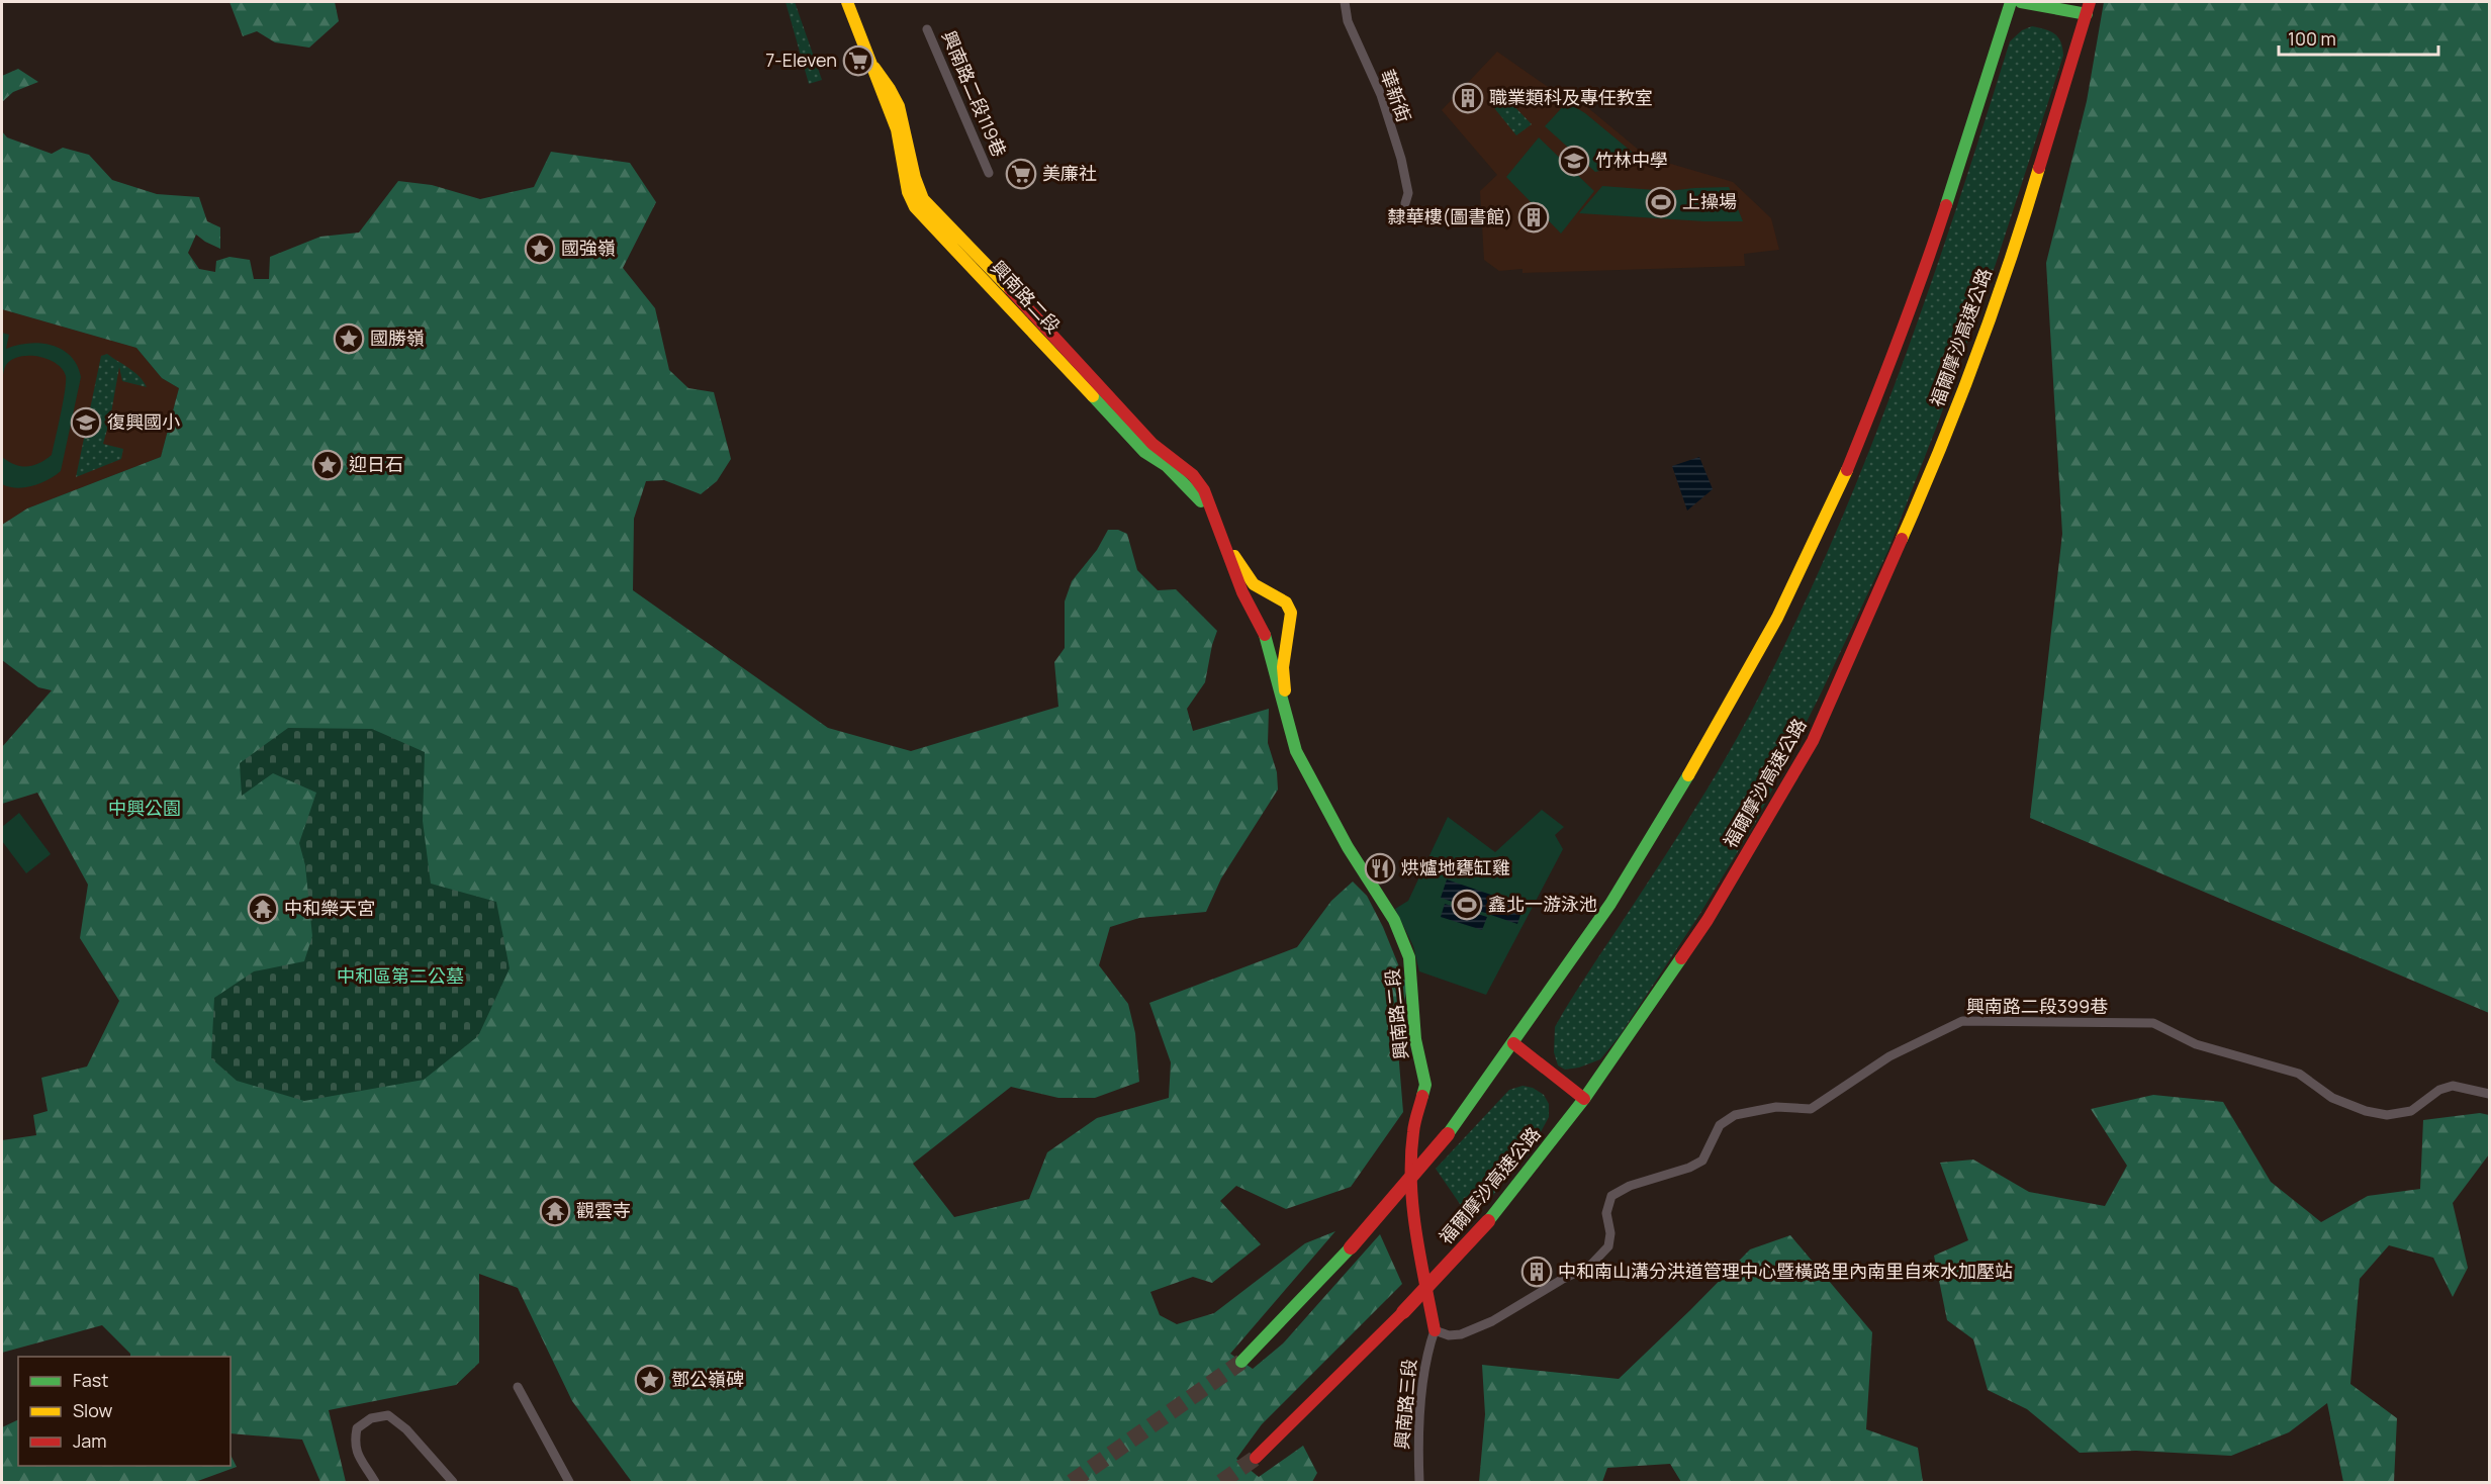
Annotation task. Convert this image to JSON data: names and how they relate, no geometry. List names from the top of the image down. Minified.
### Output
{"streets":{"main road":["興南路二段","福爾摩沙高速公路"],"street":["興南路二段119巷","華新街","興南路二段399巷","興南路三段"]},"crossings":[["興南路二段","興南路二段399巷"],["興南路二段","興南路三段"],["興南路二段399巷","興南路三段"]],"parks":["中興公園","中和區第二公墓"],"places":{"supermarket":["7-Eleven","美廉社"],"building":["職業類科及專任教室","隸華樓(圖書館)","中和南山溝分洪道管理中心暨橫路里內南里自來水加壓站"],"school or university":["竹林中學","復興國小"],"sports":["上操場","鑫北一游泳池"],"place":["國強嶺","國勝嶺","迎日石","鄧公嶺碑"],"restaurant":["烘爐地甕缸雞"],"temple":["中和樂天宮","觀雲寺"]},"legend":["Fast","Slow","Jam"],"scale_bar":"100 m"}
